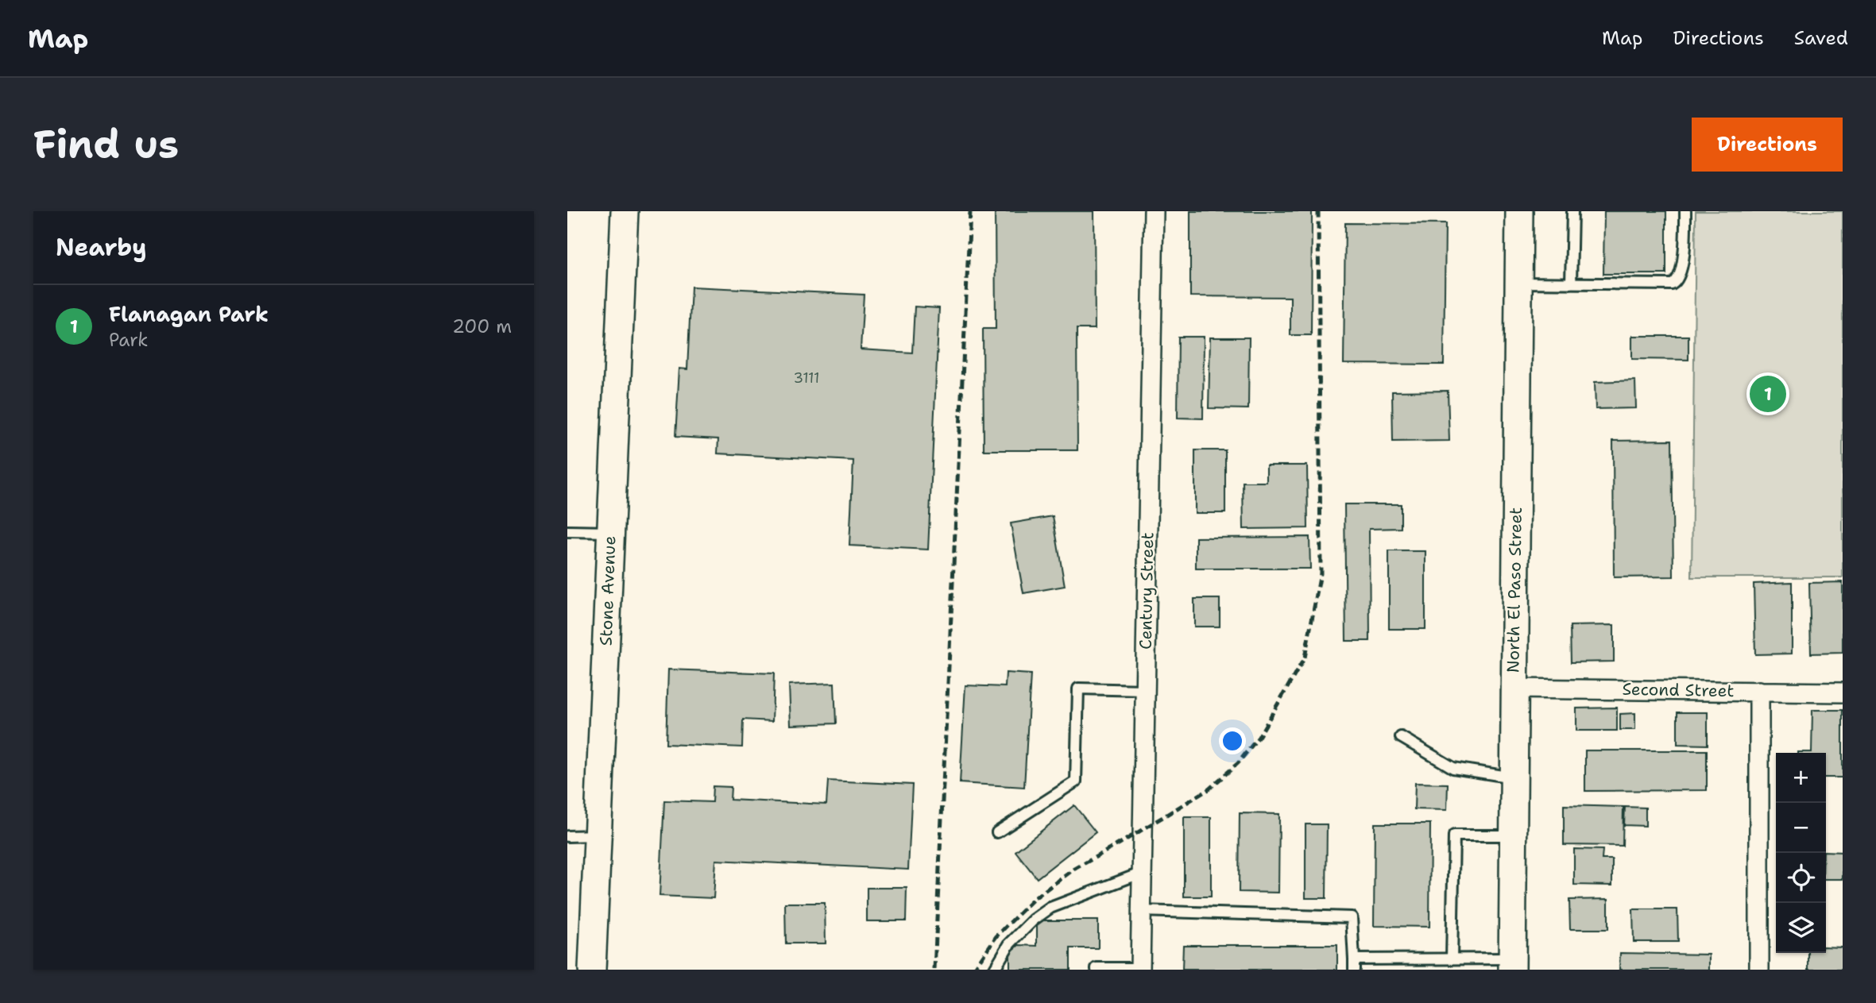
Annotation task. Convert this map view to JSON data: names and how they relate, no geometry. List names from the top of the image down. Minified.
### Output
{"streets":{"street":["North El Paso Street","Stone Avenue","Century Street","Second Street"]},"crossings":[["North El Paso Street","Second Street"]],"house_numbers":["3111"],"page":{"header":"Map","nav":["Map","Directions","Saved"],"buttons":"Directions","title":"Find us","heading":"Nearby","list":[{"mark":"1","name":"Flanagan Park","note":"Park","value":"200 m"}],"pins":"1","map_buttons":["+","−"]}}
